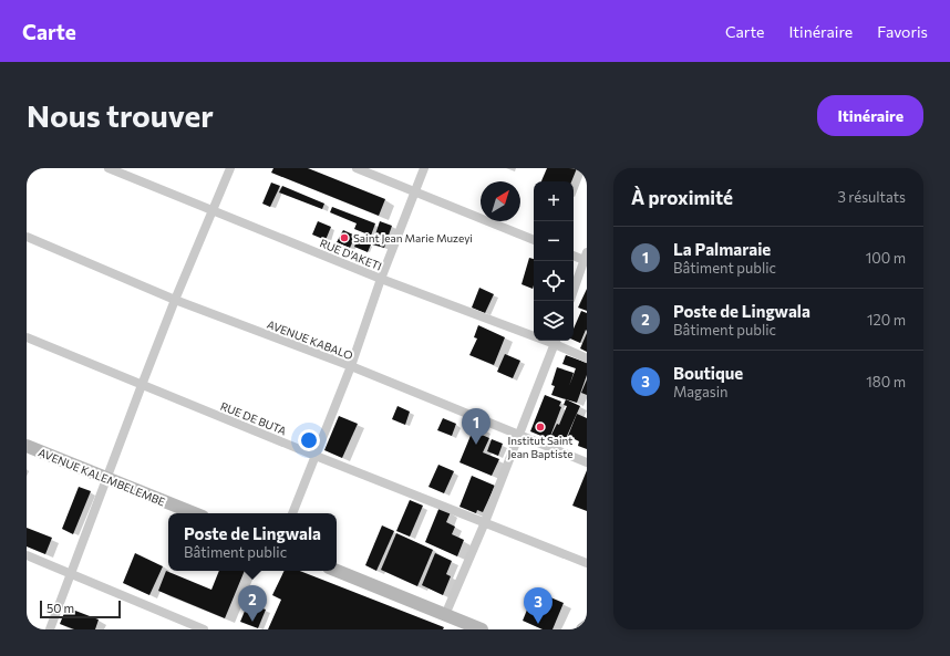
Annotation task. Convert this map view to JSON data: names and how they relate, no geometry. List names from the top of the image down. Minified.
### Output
{"streets":{"street":["RUE D'AKETI","AVENUE KABALO","RUE DE BUTA","AVENUE KALEMBELEMBE"]},"places":["Saint Jean Marie Muzeyi","Institut Saint Jean Baptiste"],"scale_bar":"50 m","north":"top right","page":{"header":"Carte","nav":["Carte","Itinéraire","Favoris"],"buttons":"Itinéraire","title":"Nous trouver","heading":["À proximité","3 résultats"],"map_buttons":["+","−"],"list":[{"mark":"1","name":"La Palmaraie","note":"Bâtiment public","value":"100 m"},{"mark":"2","name":"Poste de Lingwala","note":"Bâtiment public","value":"120 m"},{"mark":"3","name":"Boutique","note":"Magasin","value":"180 m"}],"pins":["1","2","3"],"popup":["Poste de Lingwala","Bâtiment public"],"scale":"50 m"}}
